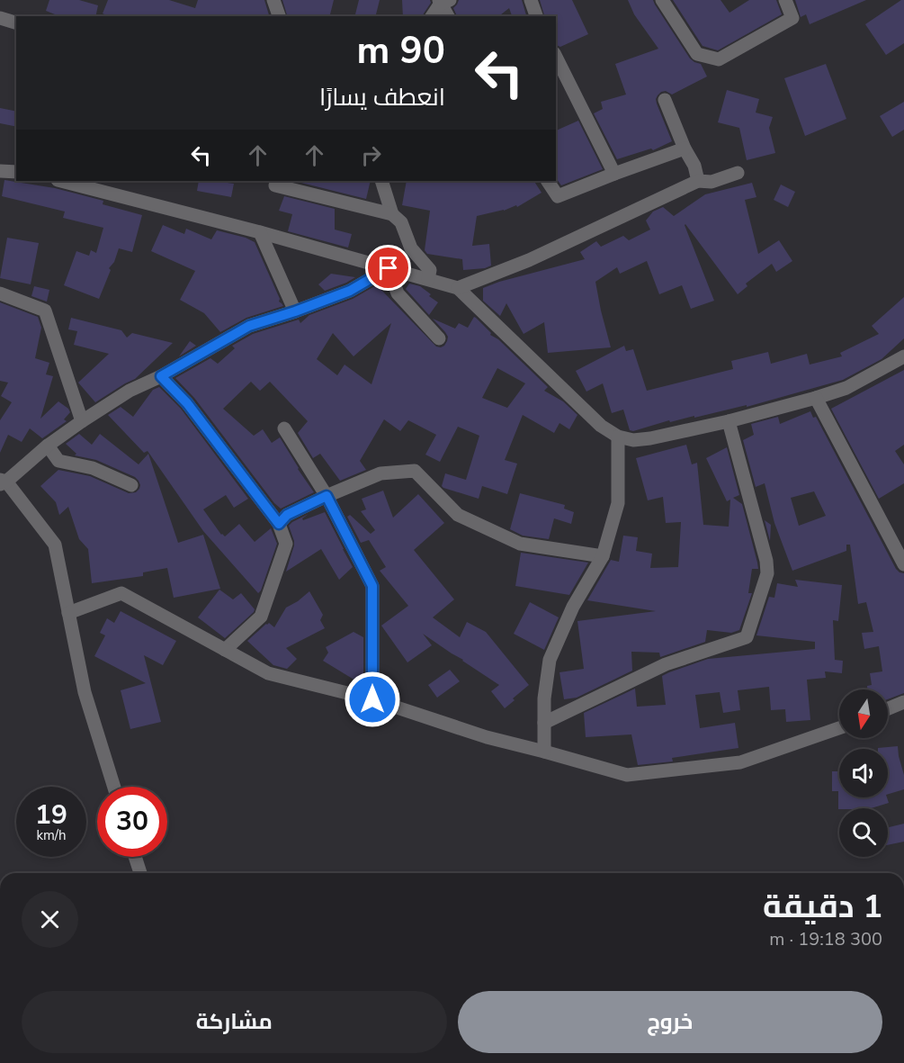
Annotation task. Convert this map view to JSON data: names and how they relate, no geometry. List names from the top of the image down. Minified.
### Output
{"north":"bottom","page":{"turn":["90 m","انعطف يسارًا"],"speed":"19 km/h","limit":"30","heading":["1 دقيقة","300 m · 19:18"],"buttons":["خروج","مشاركة"]}}
